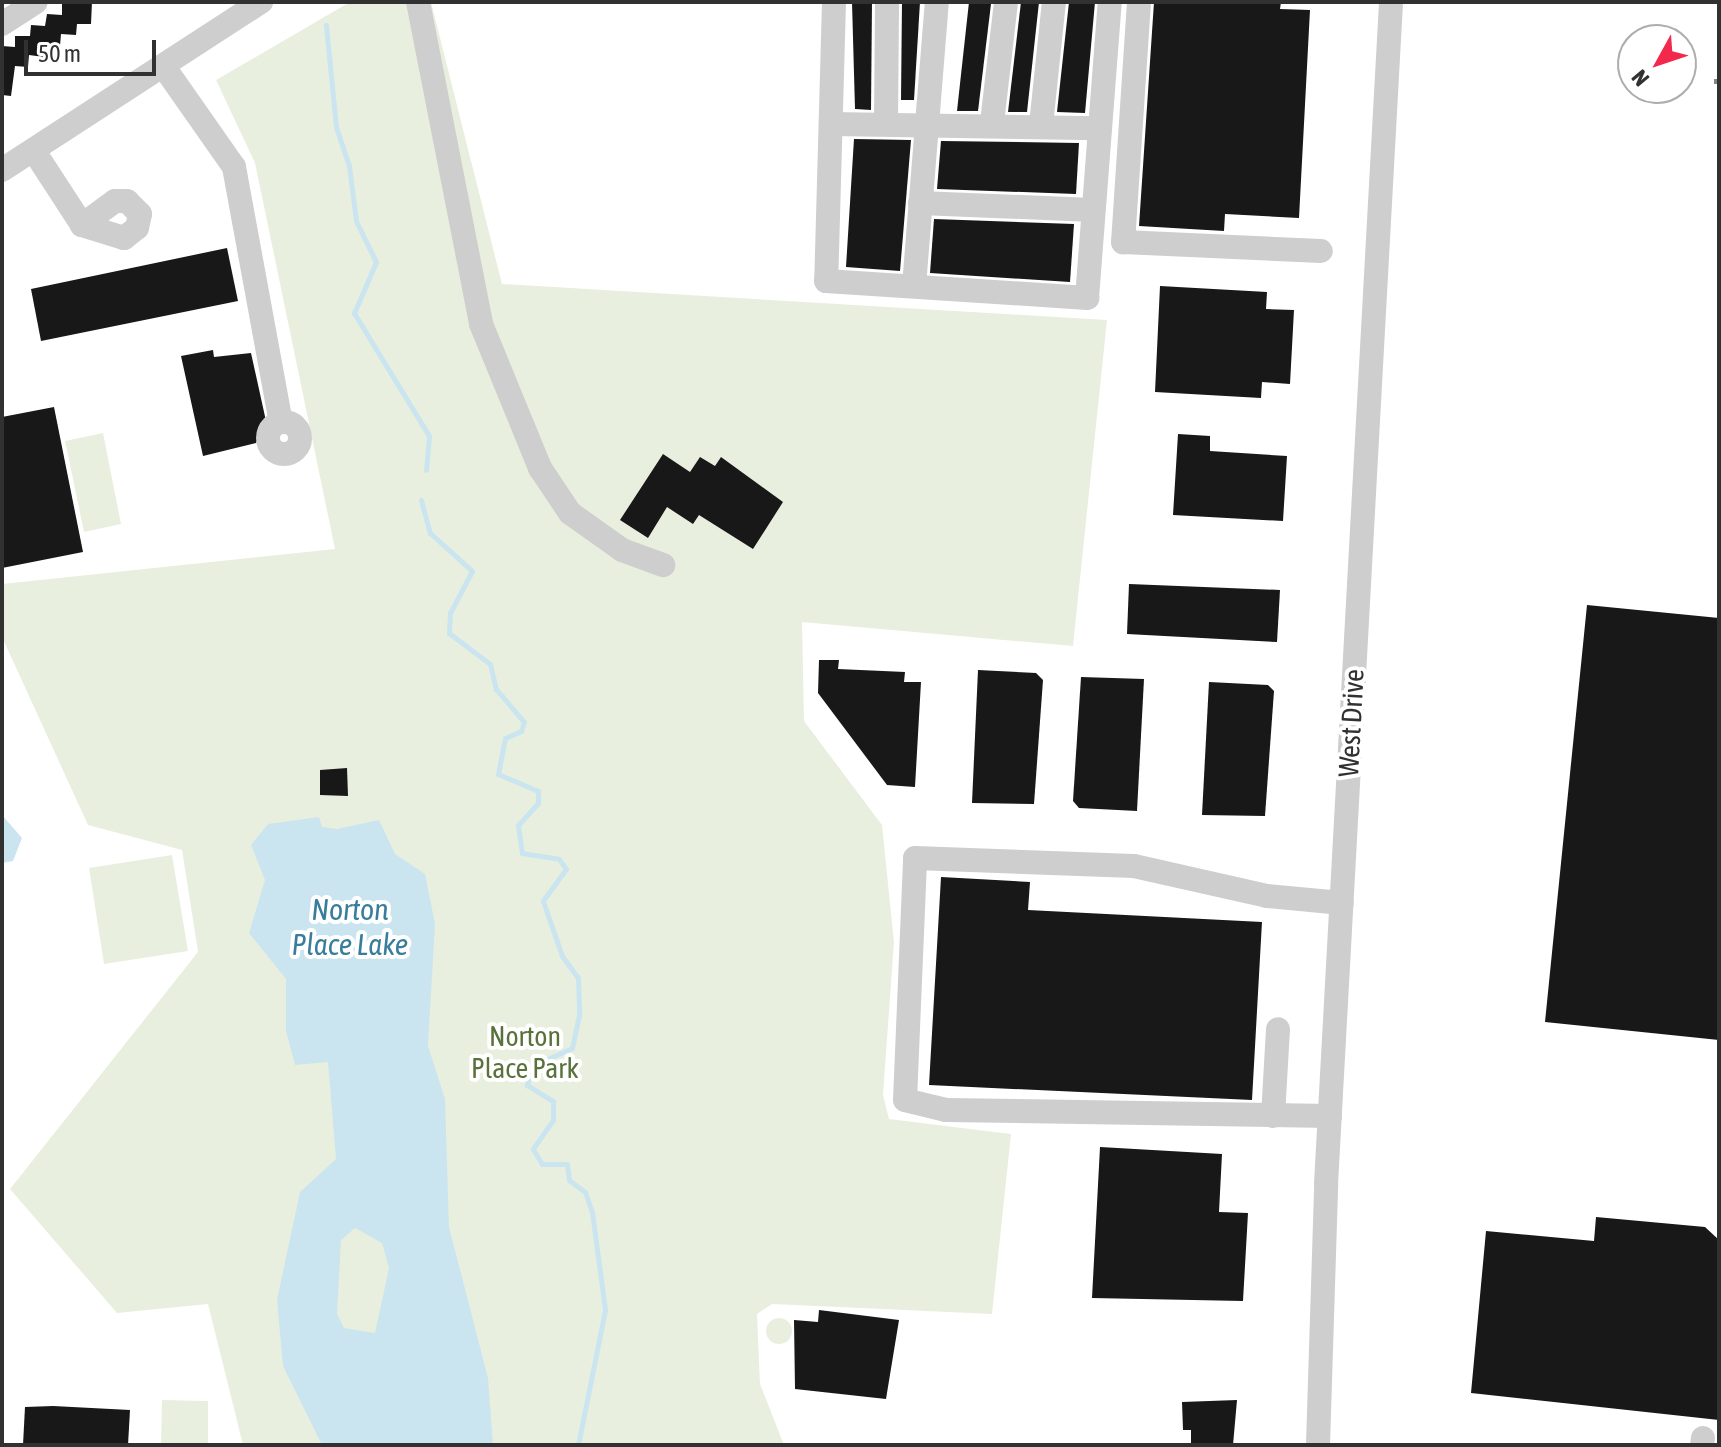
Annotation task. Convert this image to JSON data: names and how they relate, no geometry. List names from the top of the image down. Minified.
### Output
{"streets":{"street":["West Drive"]},"water":["Norton Place Lake"],"parks":["Norton Place Park"],"scale_bar":"50 m","north":"bottom left"}
